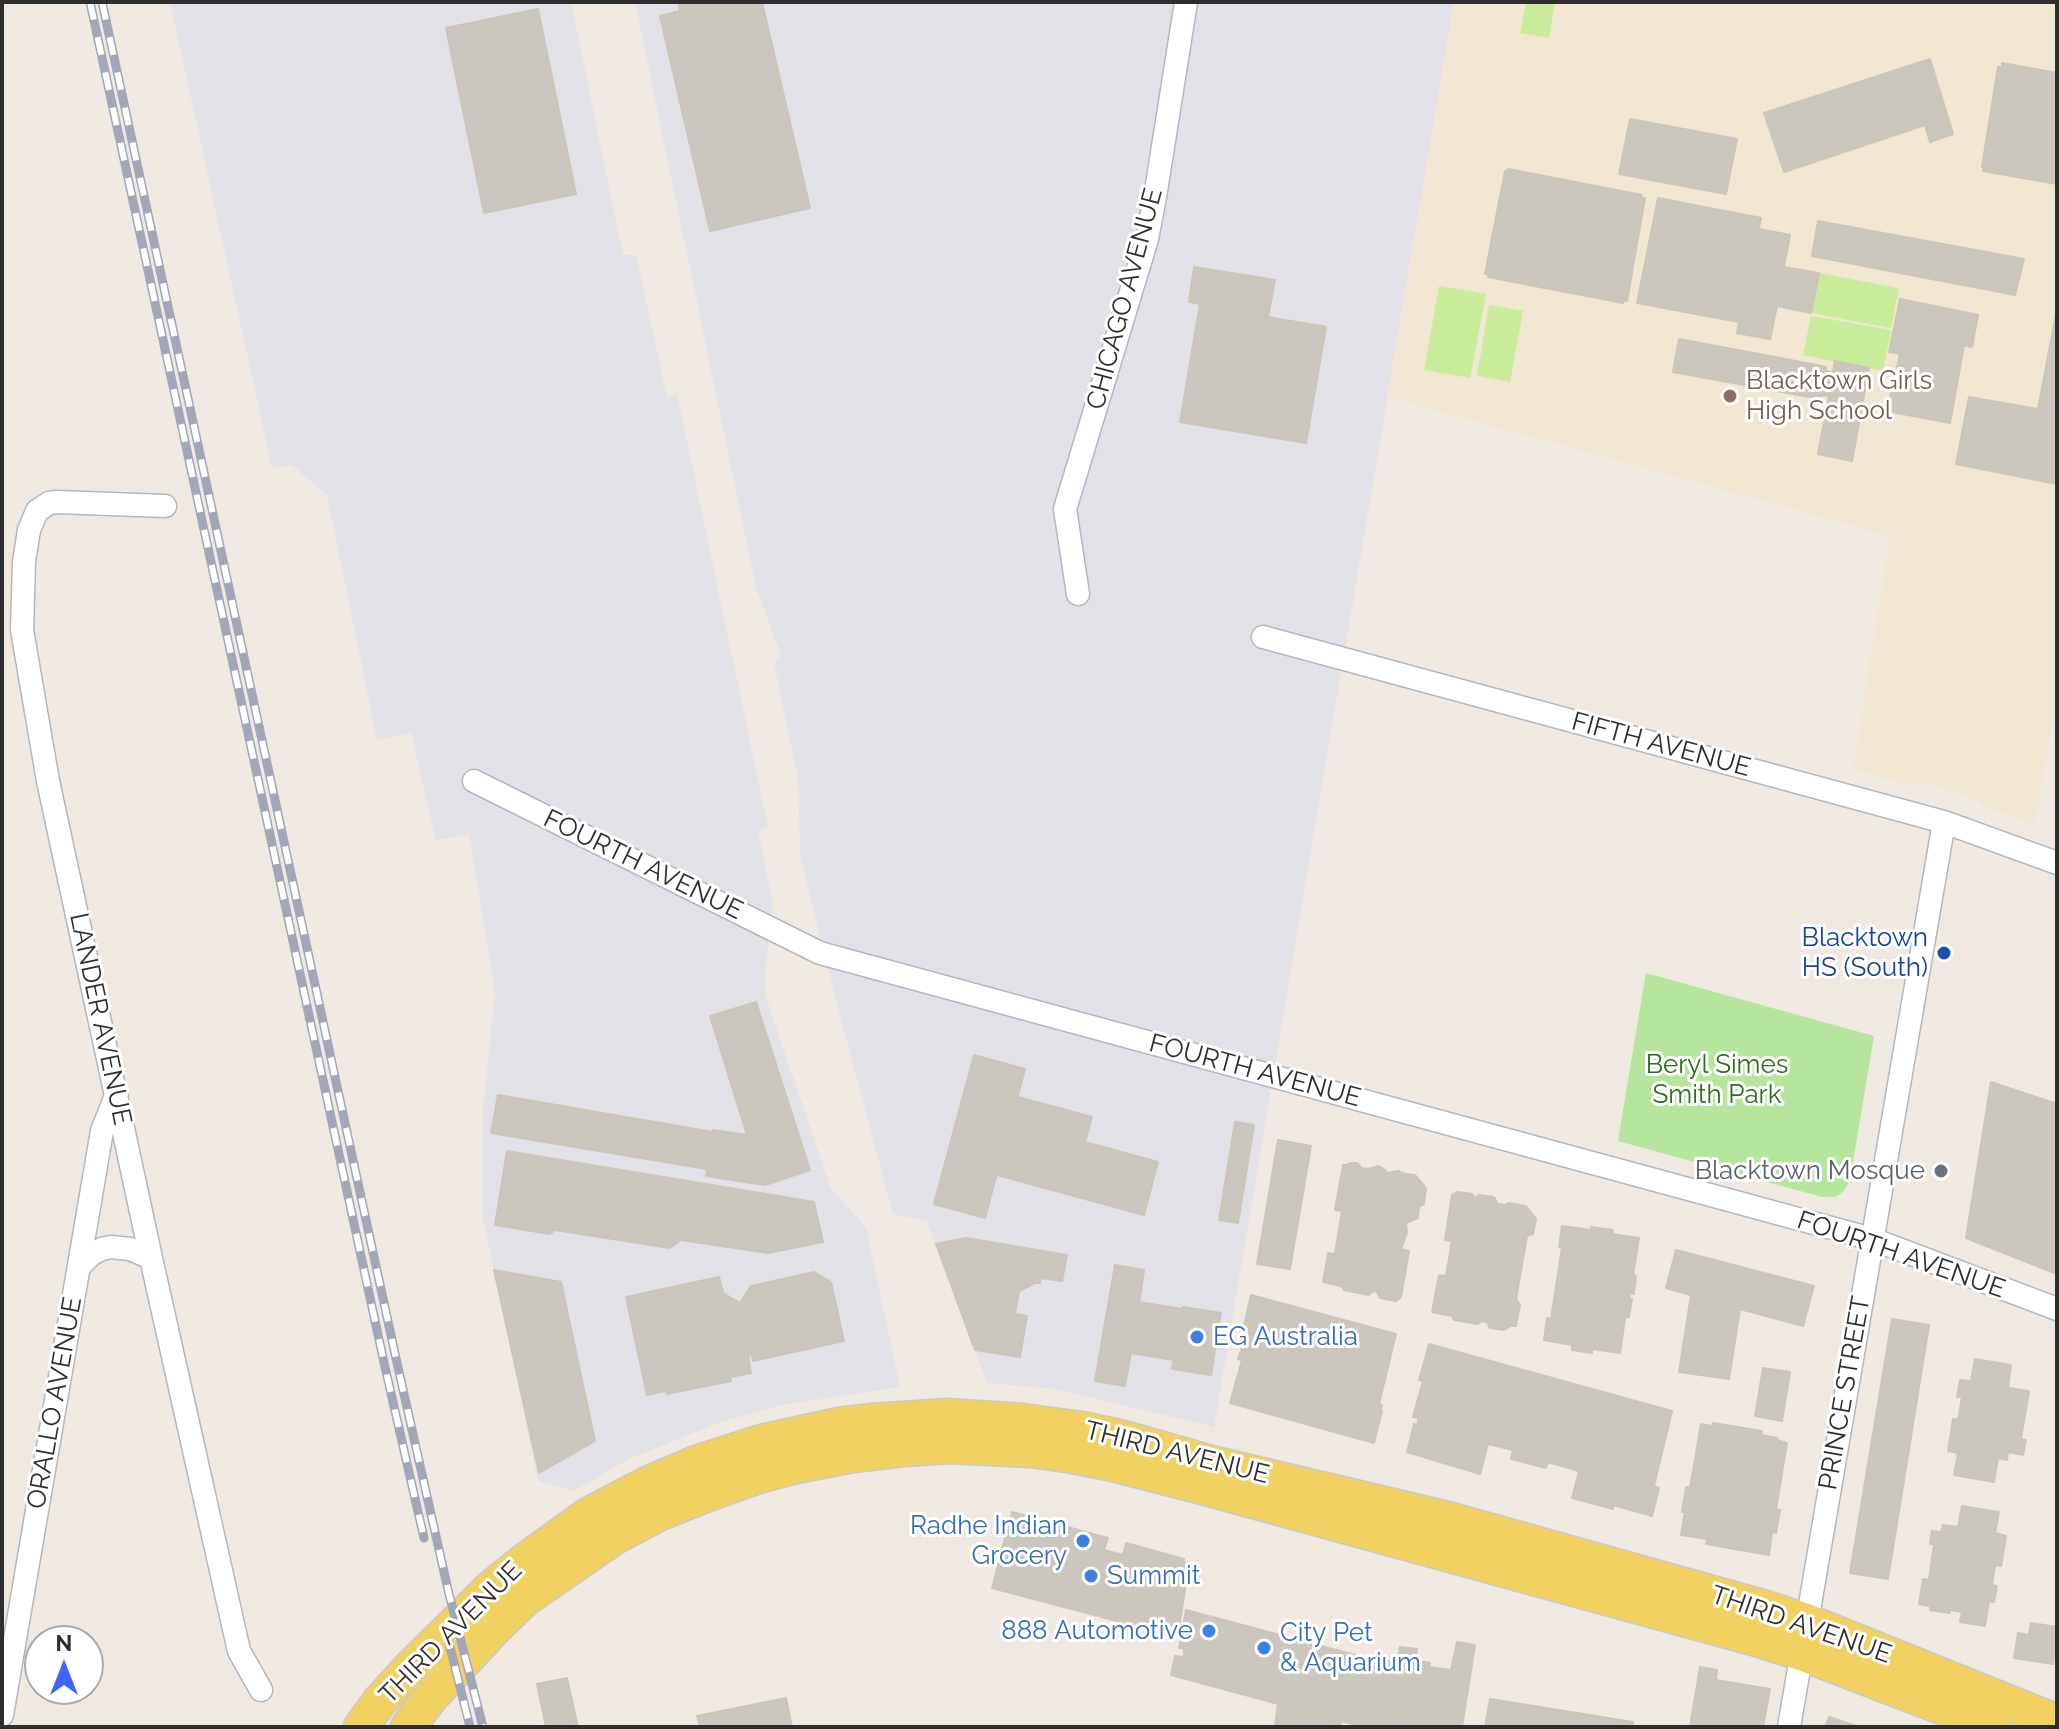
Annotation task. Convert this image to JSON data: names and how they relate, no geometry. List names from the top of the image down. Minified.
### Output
{"streets":{"main road":["THIRD AVENUE"],"street":["CHICAGO AVENUE","FIFTH AVENUE","FOURTH AVENUE","LANDER AVENUE","PRINCE STREET","ORALLO AVENUE"]},"crossings":[["FIFTH AVENUE","PRINCE STREET"],["FOURTH AVENUE","PRINCE STREET"],["LANDER AVENUE","ORALLO AVENUE"],["PRINCE STREET","THIRD AVENUE"]],"parks":["Beryl Simes Smith Park"],"places":["Blacktown Girls High School","Blacktown HS (South)","Blacktown Mosque","EG Australia","Radhe Indian Grocery","Summit","888 Automotive","City Pet & Aquarium"],"north":"top"}
